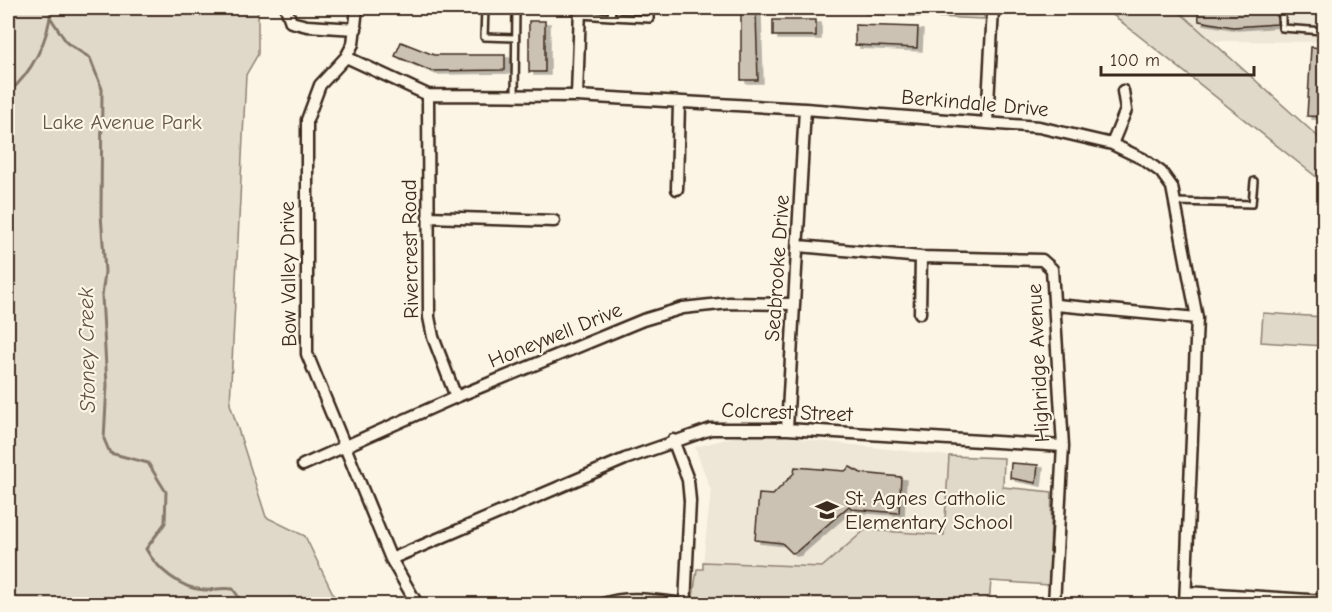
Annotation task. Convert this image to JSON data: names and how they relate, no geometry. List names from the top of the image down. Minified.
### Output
{"streets":{"street":["Berkindale Drive","Rivercrest Road","Seabrooke Drive","Bow Valley Drive","Honeywell Drive","Highridge Avenue","Colcrest Street"]},"crossings":[["Berkindale Drive","Rivercrest Road"],["Berkindale Drive","Seabrooke Drive"],["Berkindale Drive","Bow Valley Drive"],["Rivercrest Road","Honeywell Drive"],["Seabrooke Drive","Honeywell Drive"],["Seabrooke Drive","Highridge Avenue"],["Seabrooke Drive","Colcrest Street"],["Bow Valley Drive","Honeywell Drive"],["Bow Valley Drive","Colcrest Street"],["Highridge Avenue","Colcrest Street"]],"water":["Stoney Creek"],"parks":["Lake Avenue Park"],"places":{"school or university":["St. Agnes Catholic Elementary School"]},"scale_bar":"100 m"}
